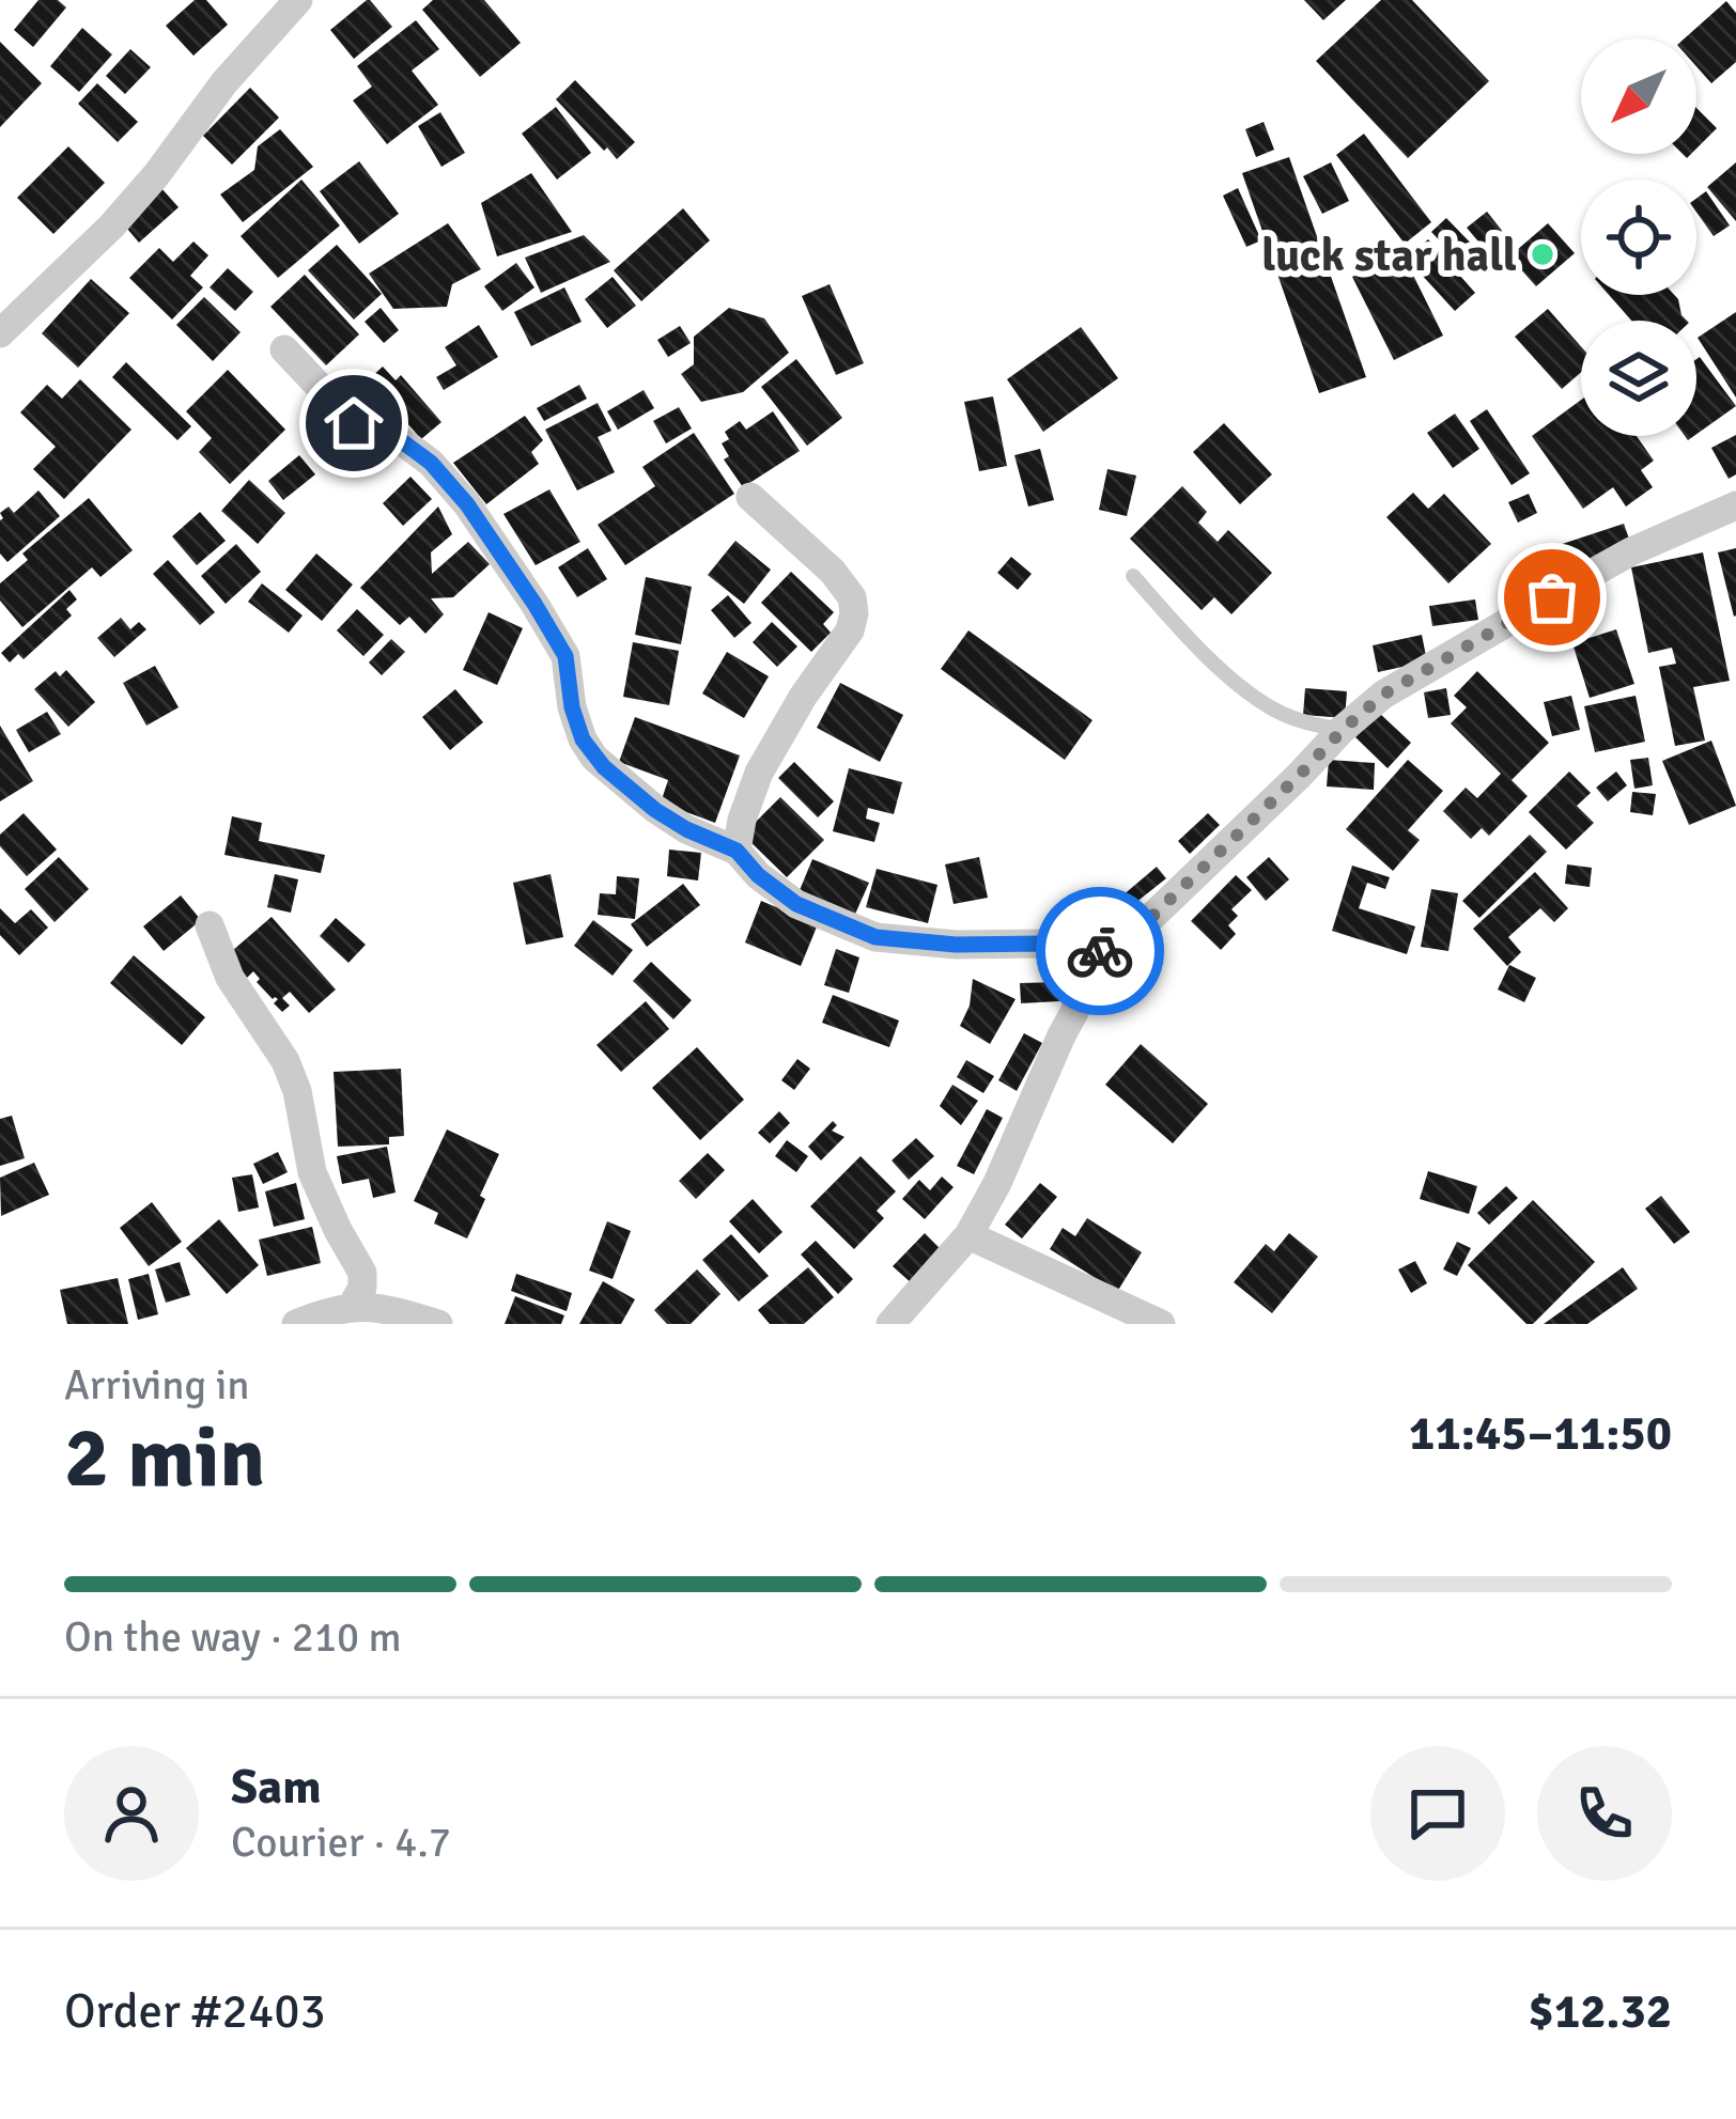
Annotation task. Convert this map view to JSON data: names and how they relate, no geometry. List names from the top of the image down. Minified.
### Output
{"places":["luck star hall"],"north":"bottom left","page":{"heading":["2 min","Arriving in","11:45–11:50"],"panel":["Sam","Courier · 4.7","Order #2403","$12.32"],"bar":"On the way · 210 m"}}
